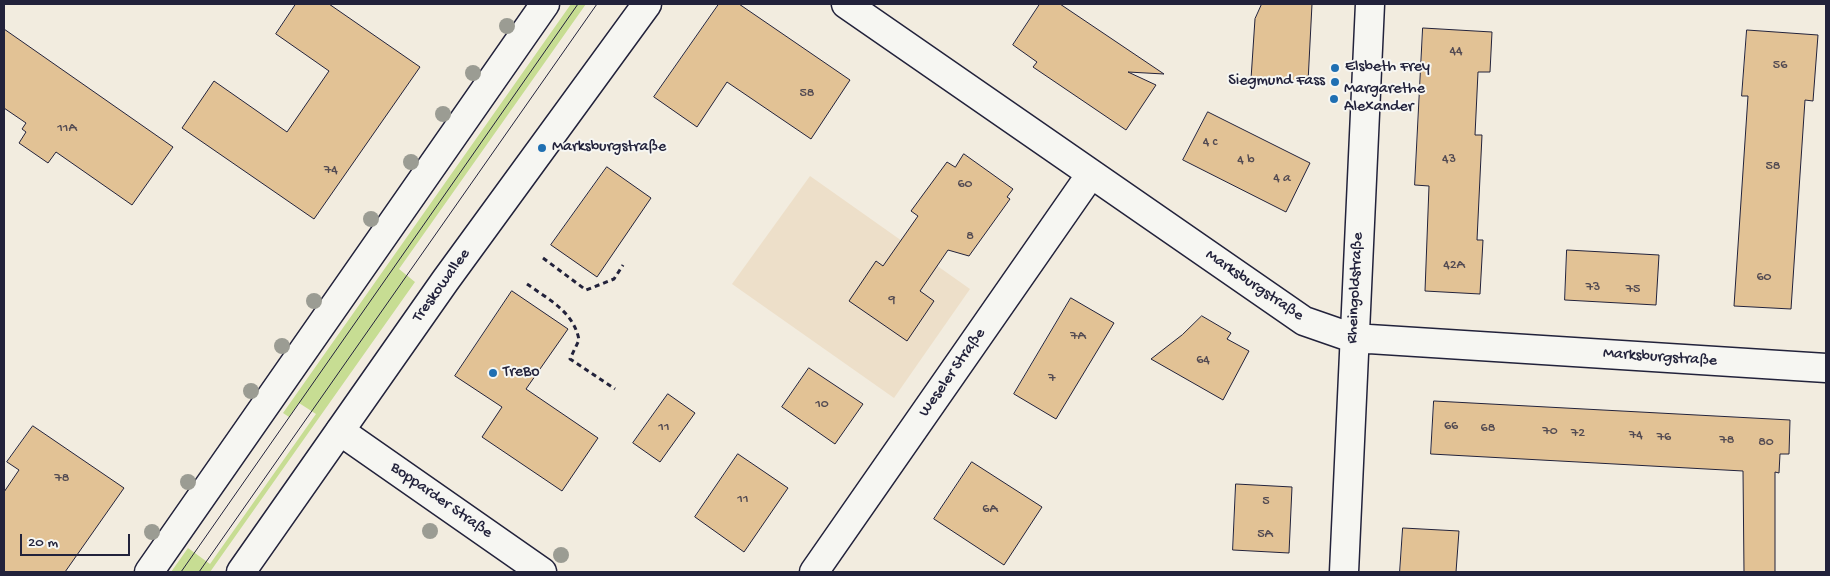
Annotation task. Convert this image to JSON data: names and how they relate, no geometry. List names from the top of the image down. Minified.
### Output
{"streets":{"street":["Treskowallee","Marksburgstraße","Rheingoldstraße","Weseler Straße","Bopparder Straße"]},"crossings":[["Treskowallee","Bopparder Straße"],["Marksburgstraße","Rheingoldstraße"],["Marksburgstraße","Weseler Straße"]],"places":["Elsbeth Frey","Siegmund Fass","Margarethe Alexander","Marksburgstraße","TreBo"],"house_numbers":["44","56","58","11A","4 c","43","4 b","58","74","4 a","60","8","42A","60","73","75","9","7A","64","7","10","66","11","68","70","72","74","76","78","80","78","11","5","6A","5A"],"scale_bar":"20 m"}
